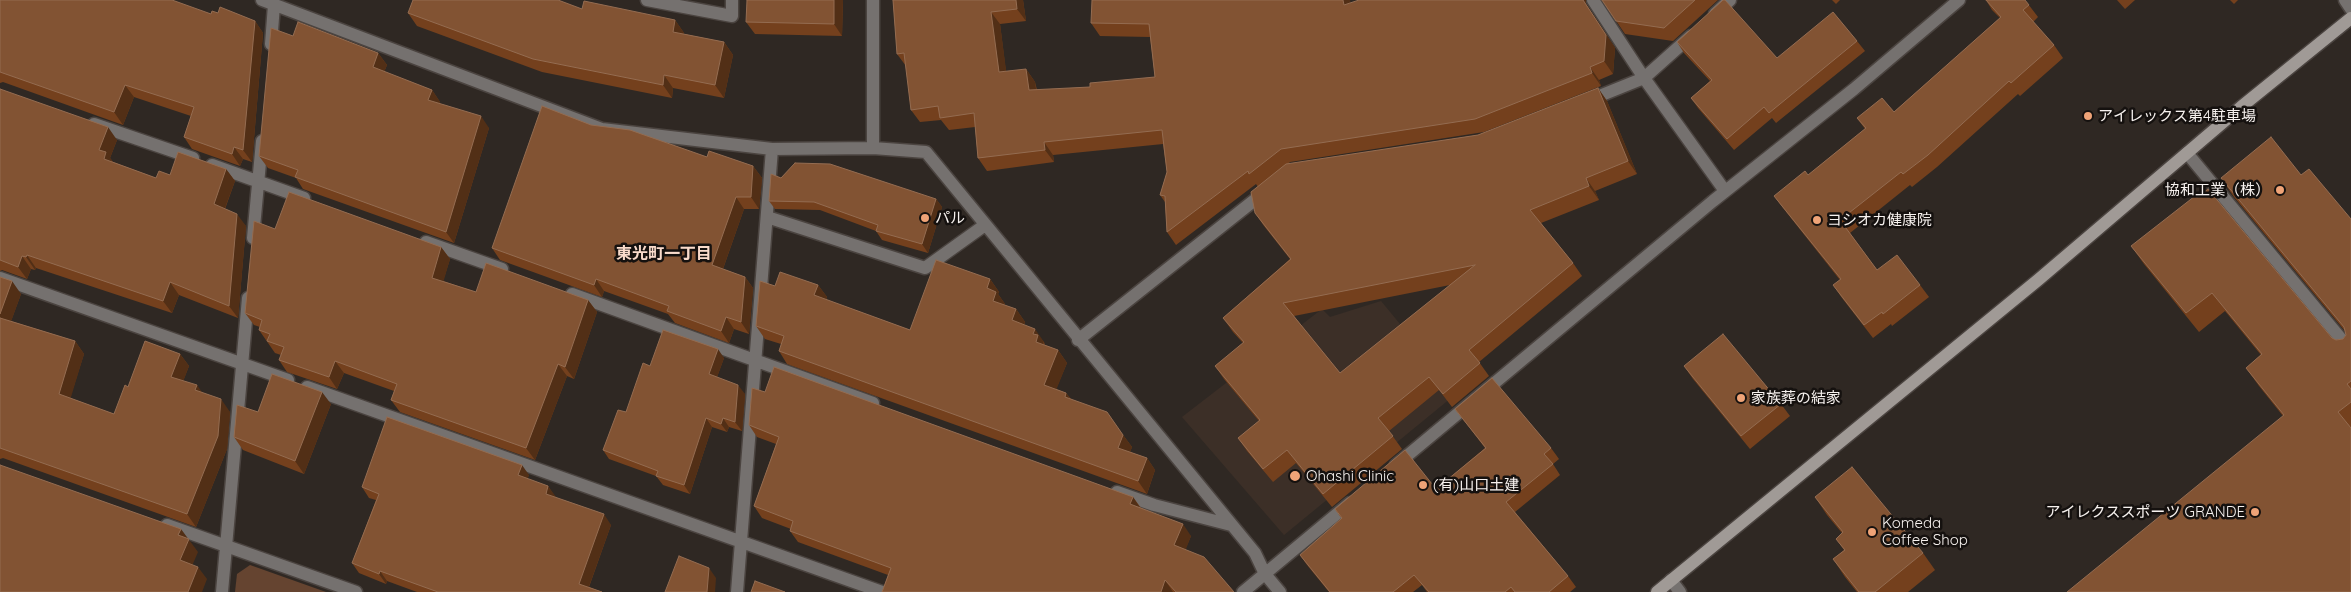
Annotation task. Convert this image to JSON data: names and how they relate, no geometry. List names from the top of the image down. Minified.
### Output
{"districts":["東光町一丁目"],"places":["アイレックス第4駐車場","協和工業（株）","パル","ヨシオカ健康院","家族葬の結家","Ohashi Clinic","(有)山口土建","アイレクススポーツ GRANDE","Komeda Coffee Shop"]}
